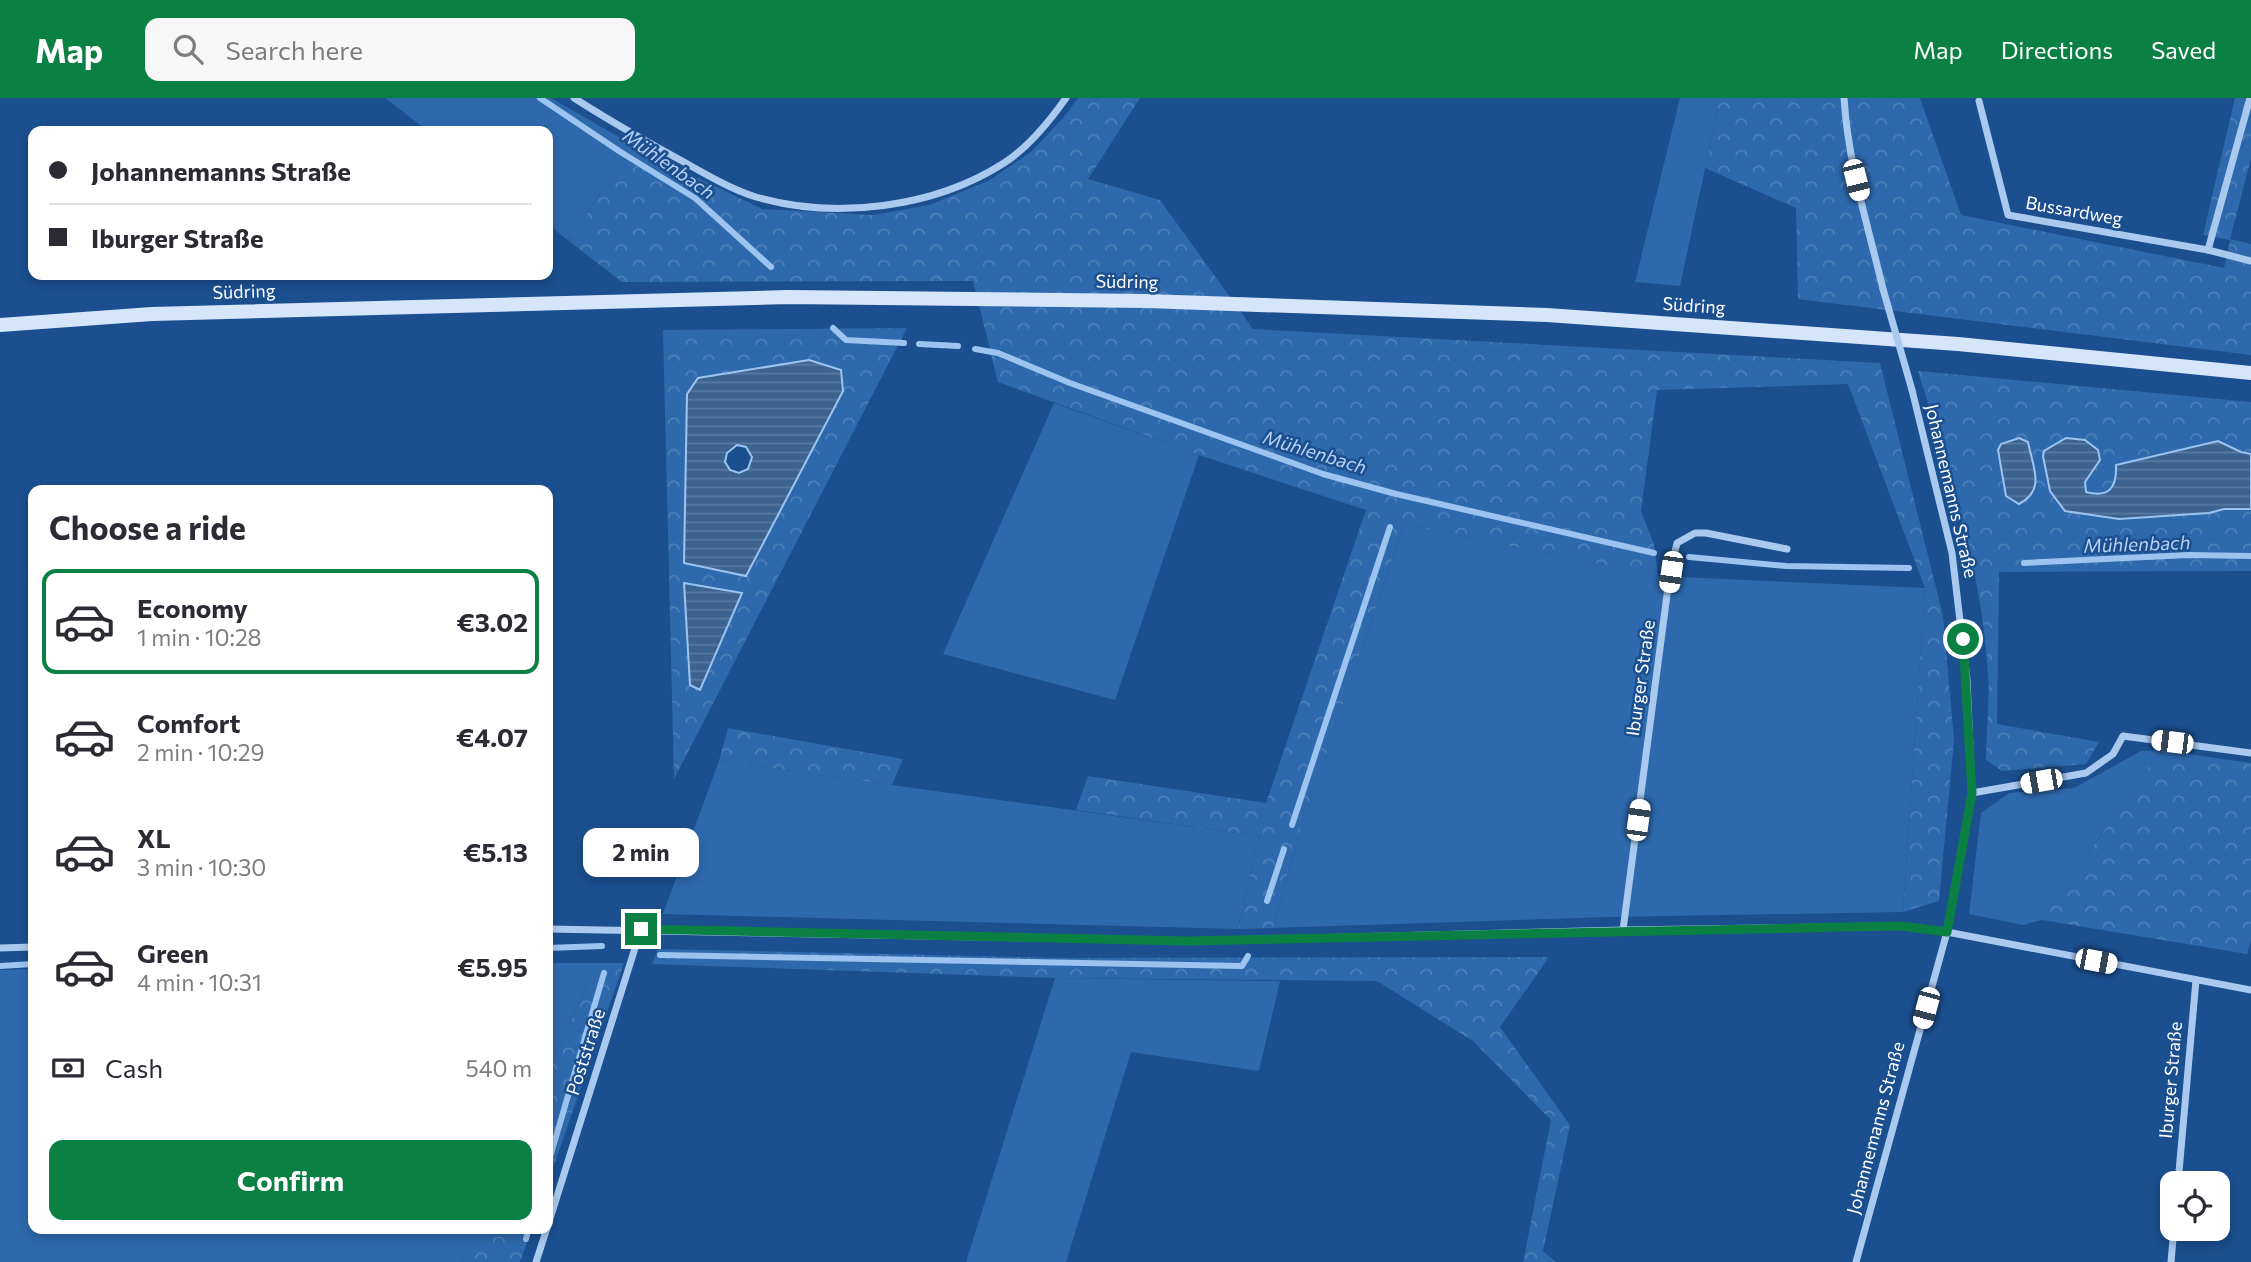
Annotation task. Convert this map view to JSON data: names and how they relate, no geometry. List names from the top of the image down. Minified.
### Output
{"streets":{"main road":["Südring"],"street":["Bussardweg","Johannemanns Straße","Iburger Straße","Poststraße"]},"water":["Mühlenbach"],"page":{"header":"Map","search":"Search here","nav":["Map","Directions","Saved"],"banner":["Johannemanns Straße","Iburger Straße"],"heading":"Choose a ride","list":[{"name":"Economy","note":"1 min · 10:28","value":"€3.02"},{"name":"Comfort","note":"2 min · 10:29","value":"€4.07"},{"name":"XL","note":"3 min · 10:30","value":"€5.13"},{"name":"Green","note":"4 min · 10:31","value":"€5.95"}],"bubble":"2 min","pay":["Cash","540 m"],"buttons":"Confirm"}}
